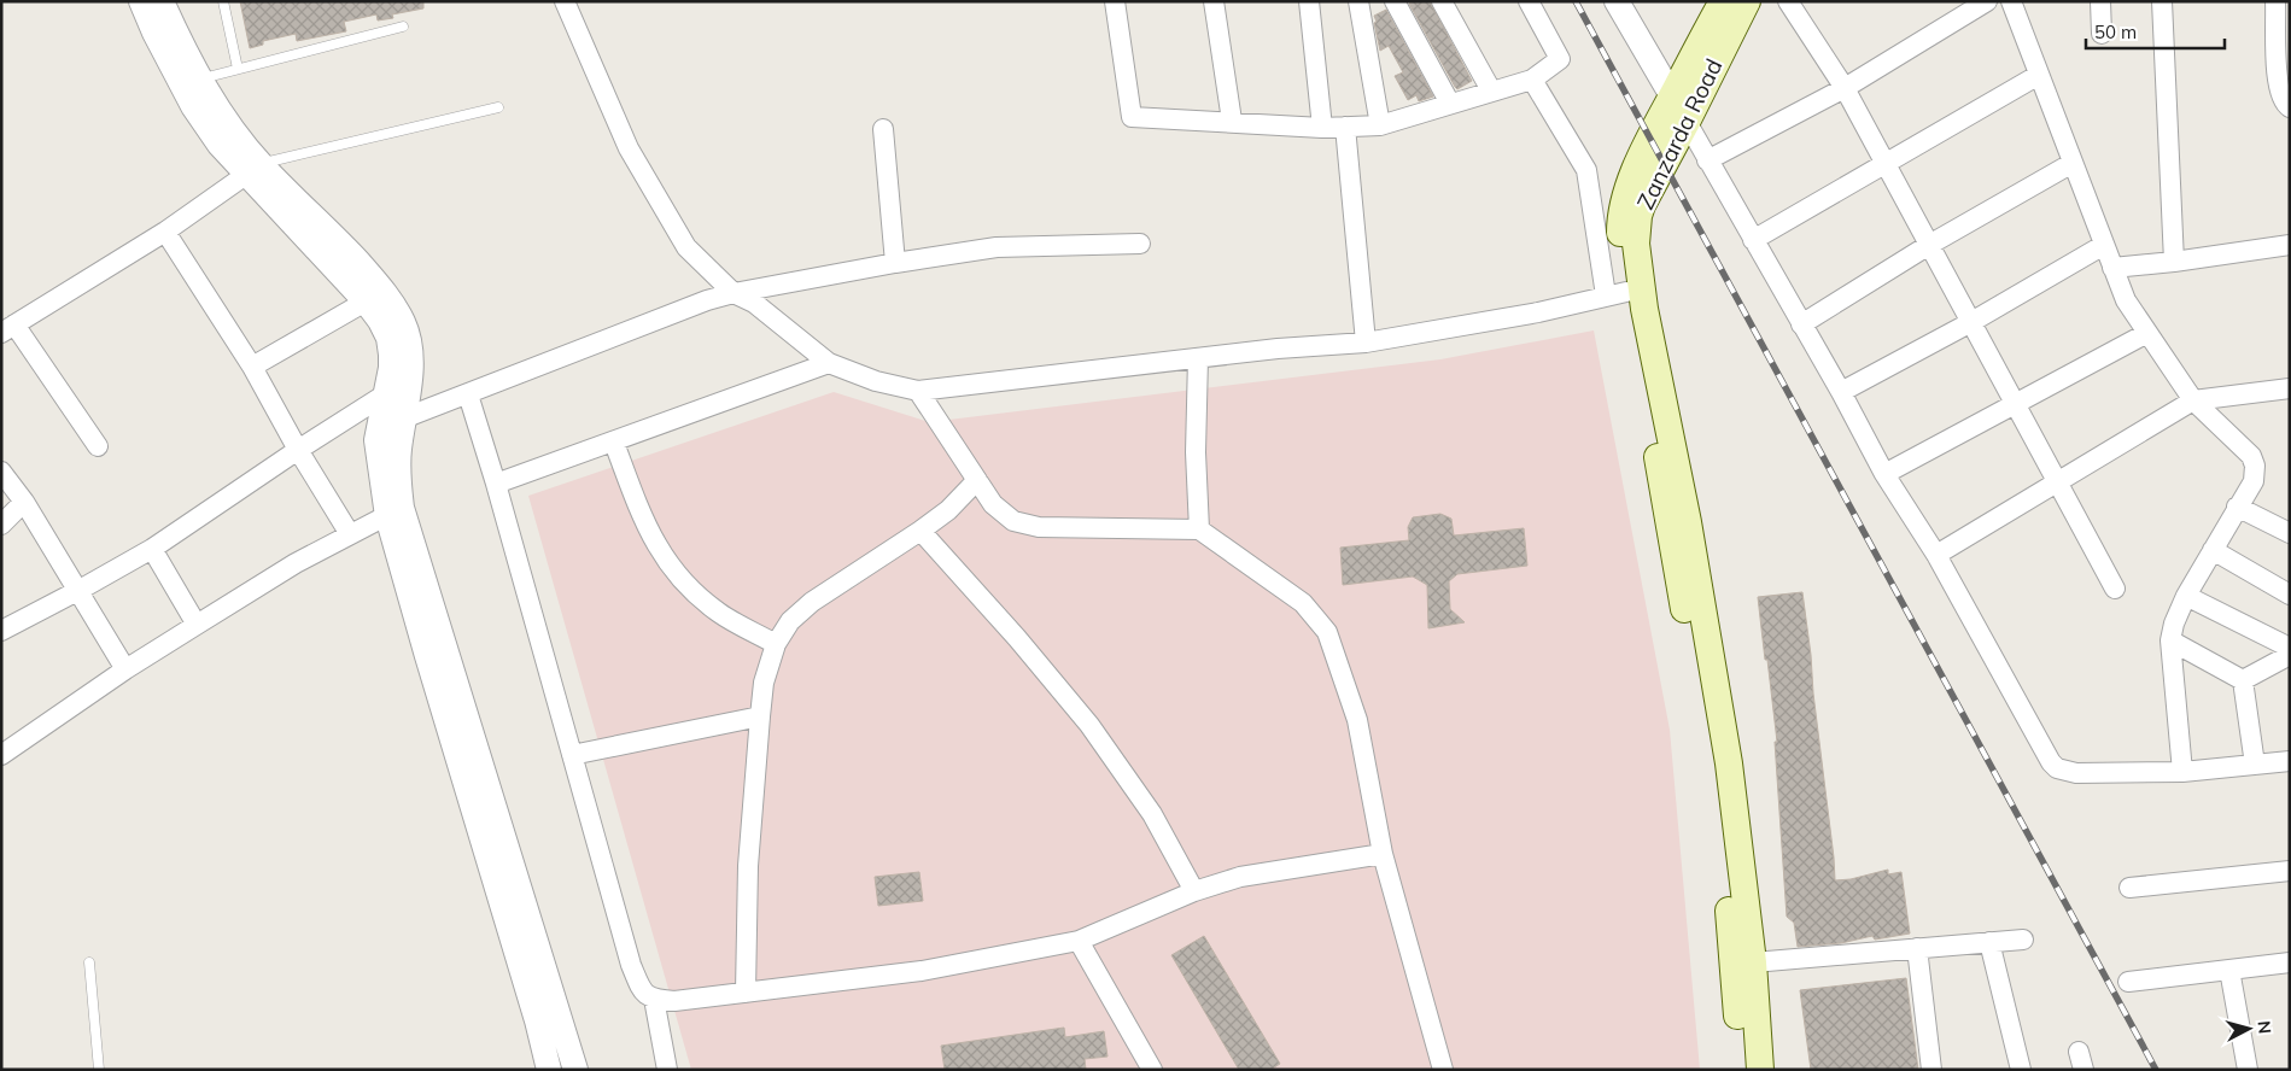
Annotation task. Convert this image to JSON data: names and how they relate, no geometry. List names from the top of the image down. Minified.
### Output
{"streets":{"main road":["Zanzarda Road"]},"scale_bar":"50 m","north":"right"}
